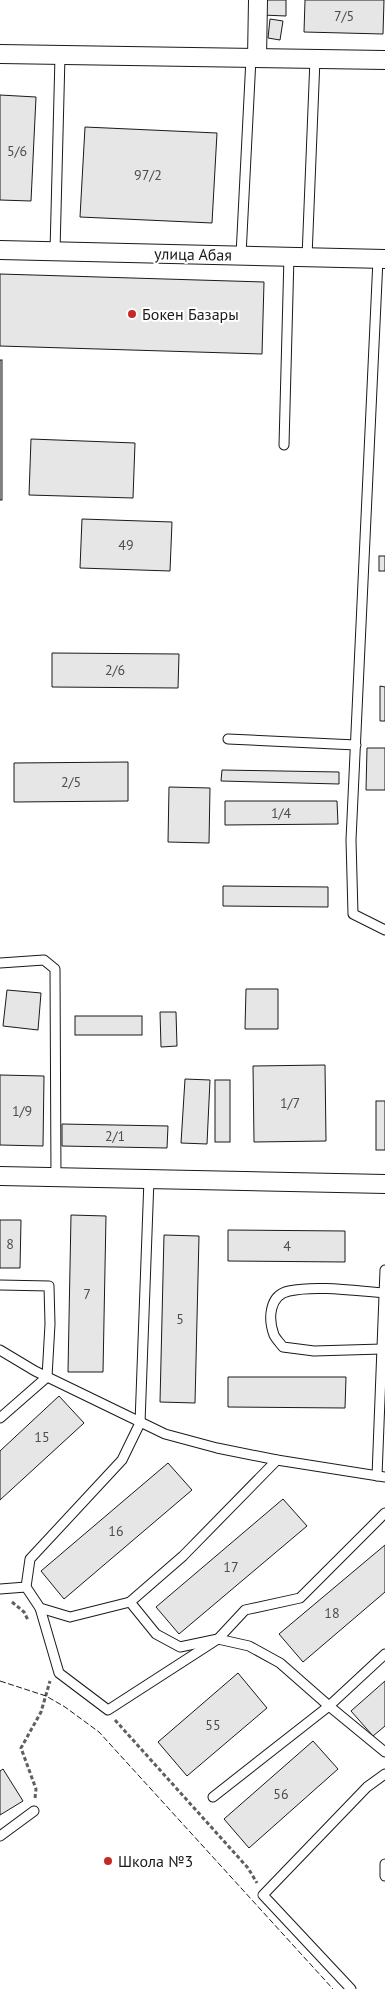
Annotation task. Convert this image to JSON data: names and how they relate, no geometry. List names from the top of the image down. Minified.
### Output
{"streets":{"street":["улица Абая"]},"places":["Бокен Базары","Школа №3"],"house_numbers":["7/5","5/6","97/2","49","2/6","2/5","1/4","1/7","1/9","2/1","8","4","7","5","15","16","17","18","55","56"]}
